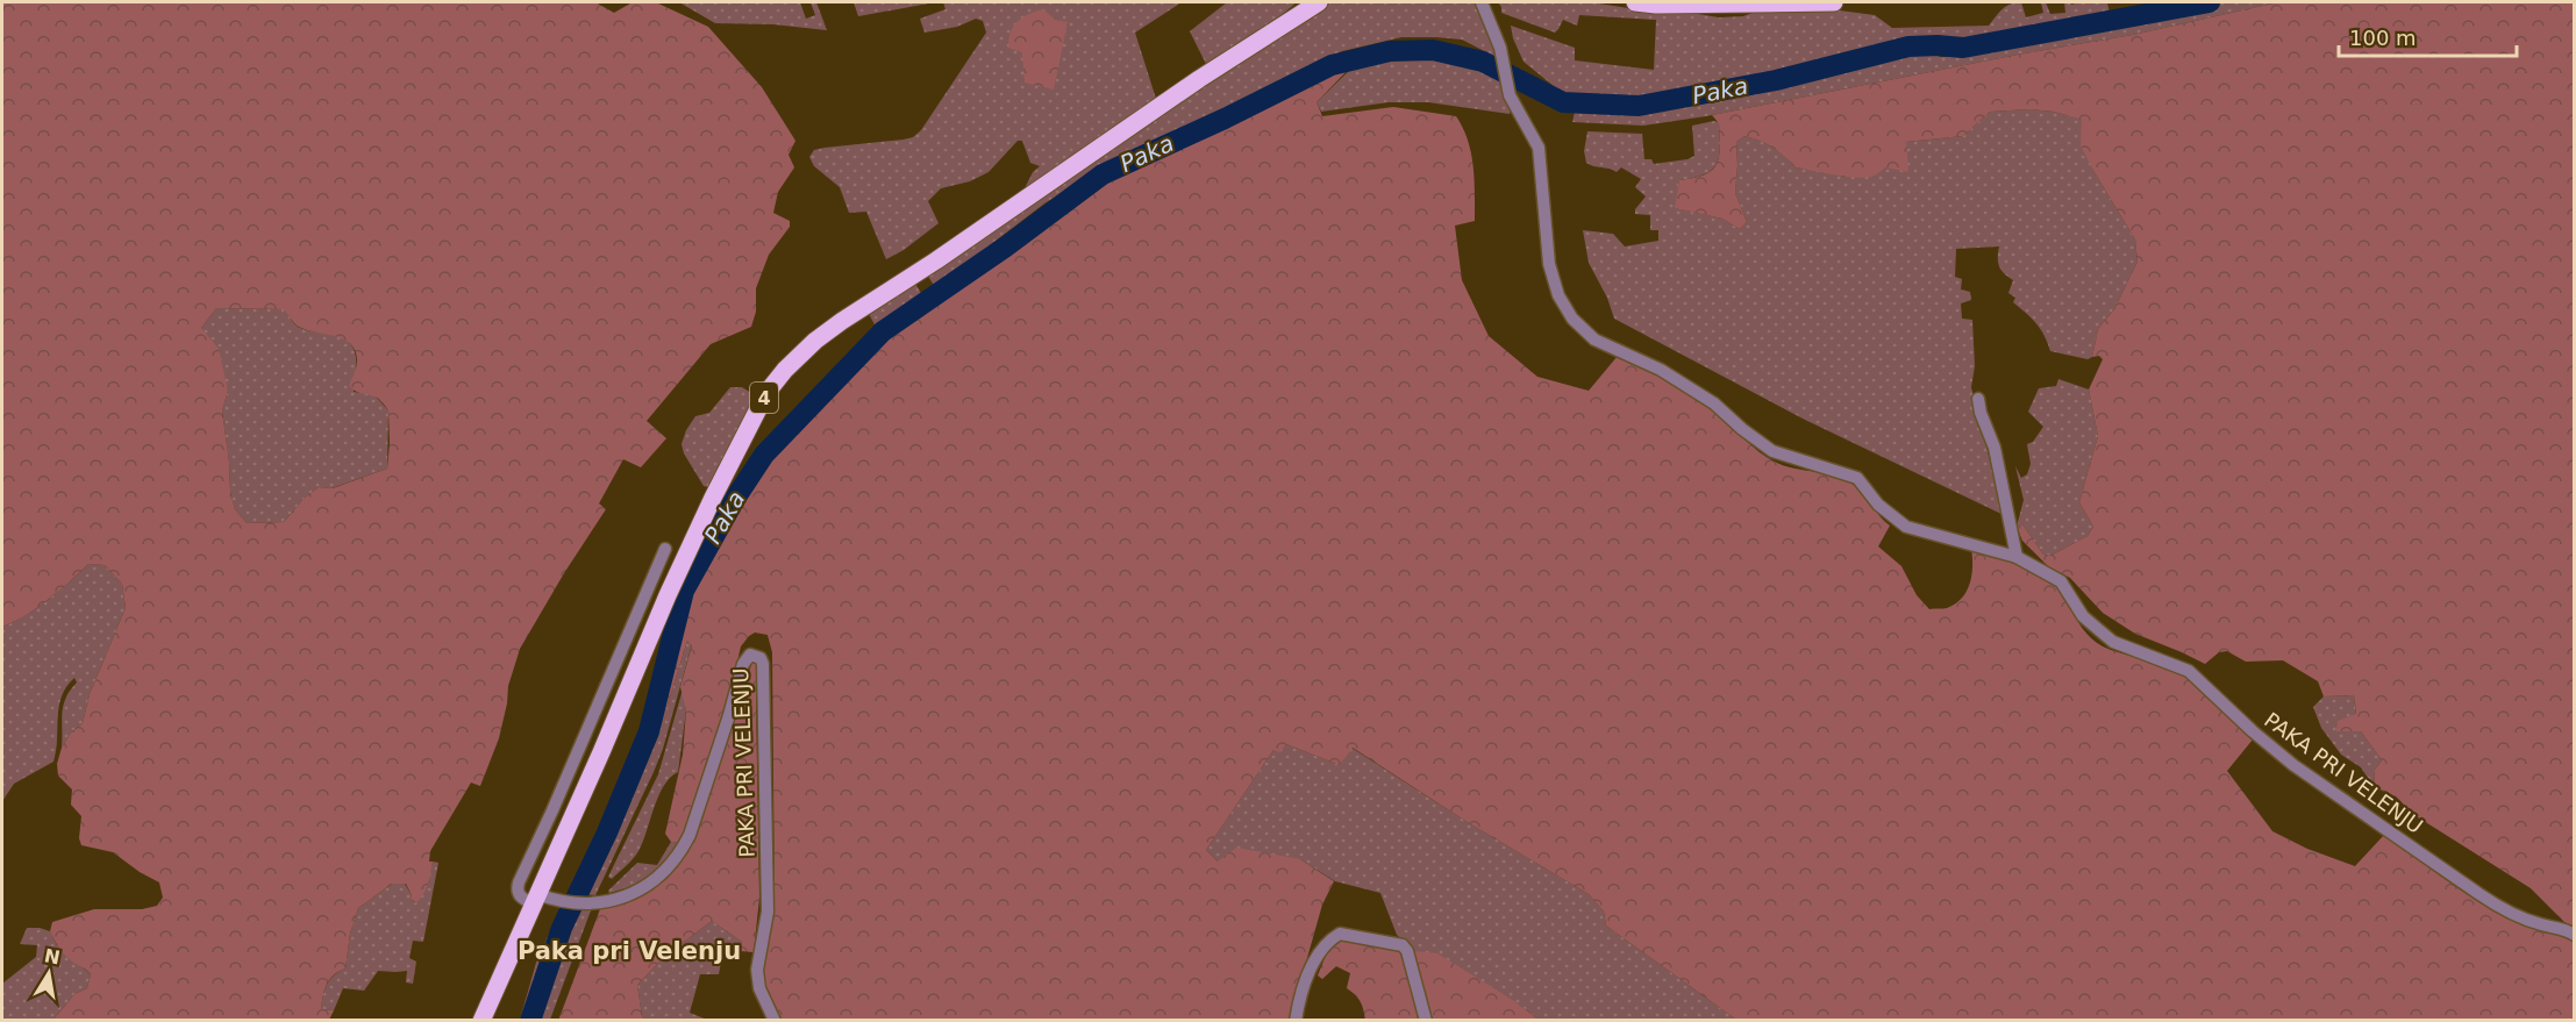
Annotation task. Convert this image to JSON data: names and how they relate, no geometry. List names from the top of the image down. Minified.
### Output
{"streets":{"main road":["4"],"street":["PAKA PRI VELENJU"]},"crossings":[["4","PAKA PRI VELENJU"]],"districts":["Paka pri Velenju"],"water":["Paka"],"scale_bar":"100 m","north":"top"}
